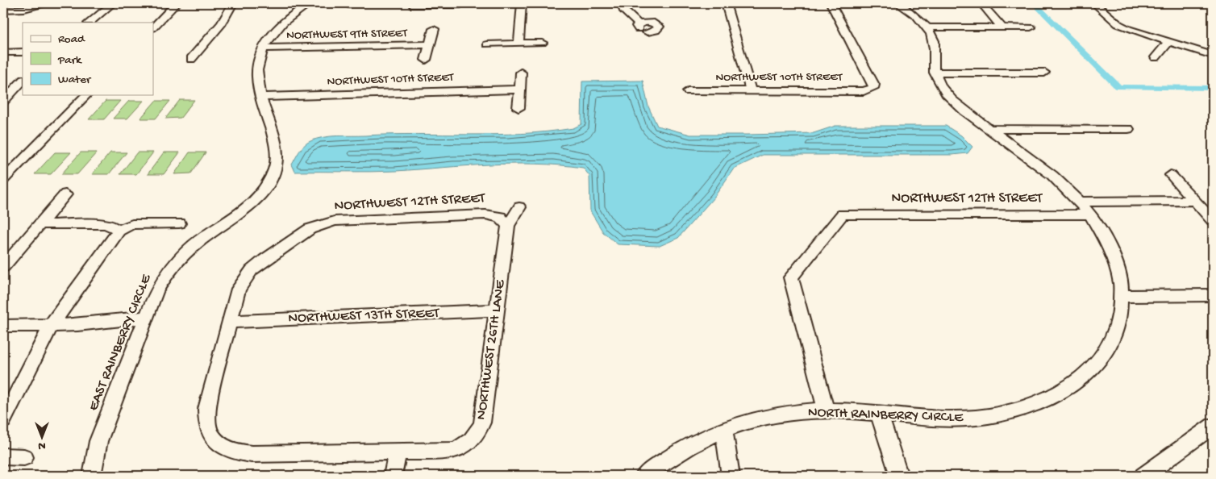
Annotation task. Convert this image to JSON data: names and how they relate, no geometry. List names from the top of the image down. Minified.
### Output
{"streets":{"street":["NORTHWEST 9TH STREET","NORTHWEST 10TH STREET","NORTHWEST 12TH STREET","NORTHWEST 13TH STREET","EAST RAINBERRY CIRCLE","NORTHWEST 26TH LANE","NORTH RAINBERRY CIRCLE"]},"crossings":[["NORTHWEST 9TH STREET","EAST RAINBERRY CIRCLE"],["NORTHWEST 10TH STREET","EAST RAINBERRY CIRCLE"],["NORTHWEST 12TH STREET","NORTHWEST 13TH STREET"],["NORTHWEST 12TH STREET","NORTHWEST 26TH LANE"],["NORTHWEST 12TH STREET","NORTH RAINBERRY CIRCLE"],["NORTHWEST 13TH STREET","NORTHWEST 26TH LANE"]],"legend":["Road","Park","Water"],"north":"bottom"}
